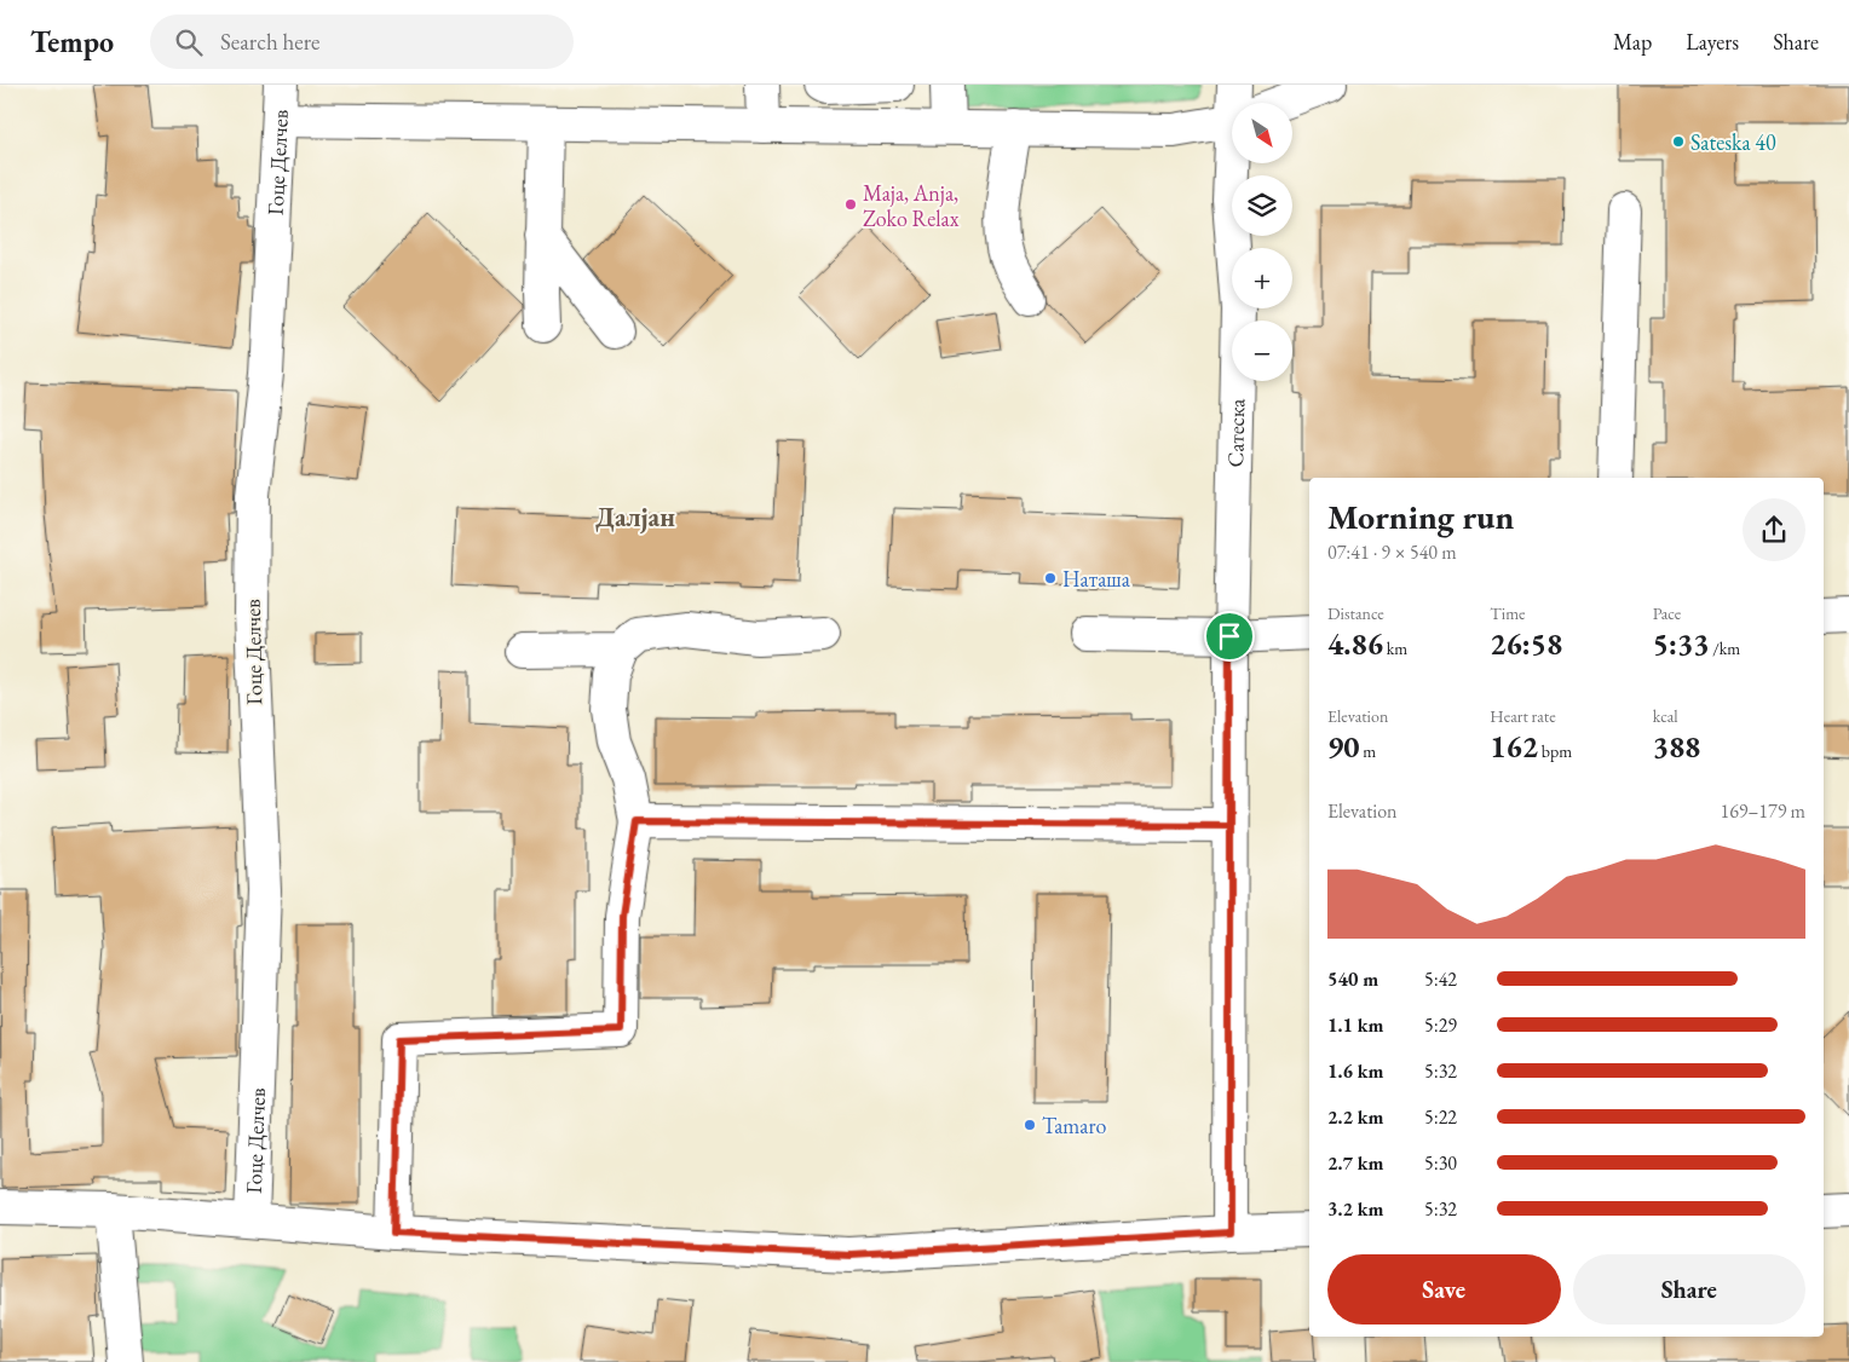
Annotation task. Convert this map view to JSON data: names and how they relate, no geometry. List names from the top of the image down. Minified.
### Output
{"streets":{"street":["Гоце Делчев","Сатеска"]},"crossings":[["Гоце Делчев","Сатеска"]],"districts":["Далјан"],"places":["Sateska 40","Maja, Anja, Zoko Relax","Наташа","Tamaro"],"north":"bottom right","page":{"header":"Tempo","search":"Search here","nav":["Map","Layers","Share"],"map_buttons":["+","−"],"heading":["Morning run","07:41 · 9 × 540 m"],"stats":[["Distance","4.86 km"],["Time","26:58"],["Pace","5:33 /km"],["Elevation","90 m"],["Heart rate","162 bpm"],["kcal","388"]],"chart":["Elevation","169–179 m"],"list":[{"name":"540 m","note":"5:42"},{"name":"1.1 km","note":"5:29"},{"name":"1.6 km","note":"5:32"},{"name":"2.2 km","note":"5:22"},{"name":"2.7 km","note":"5:30"},{"name":"3.2 km","note":"5:32"}],"buttons":["Save","Share"]}}
